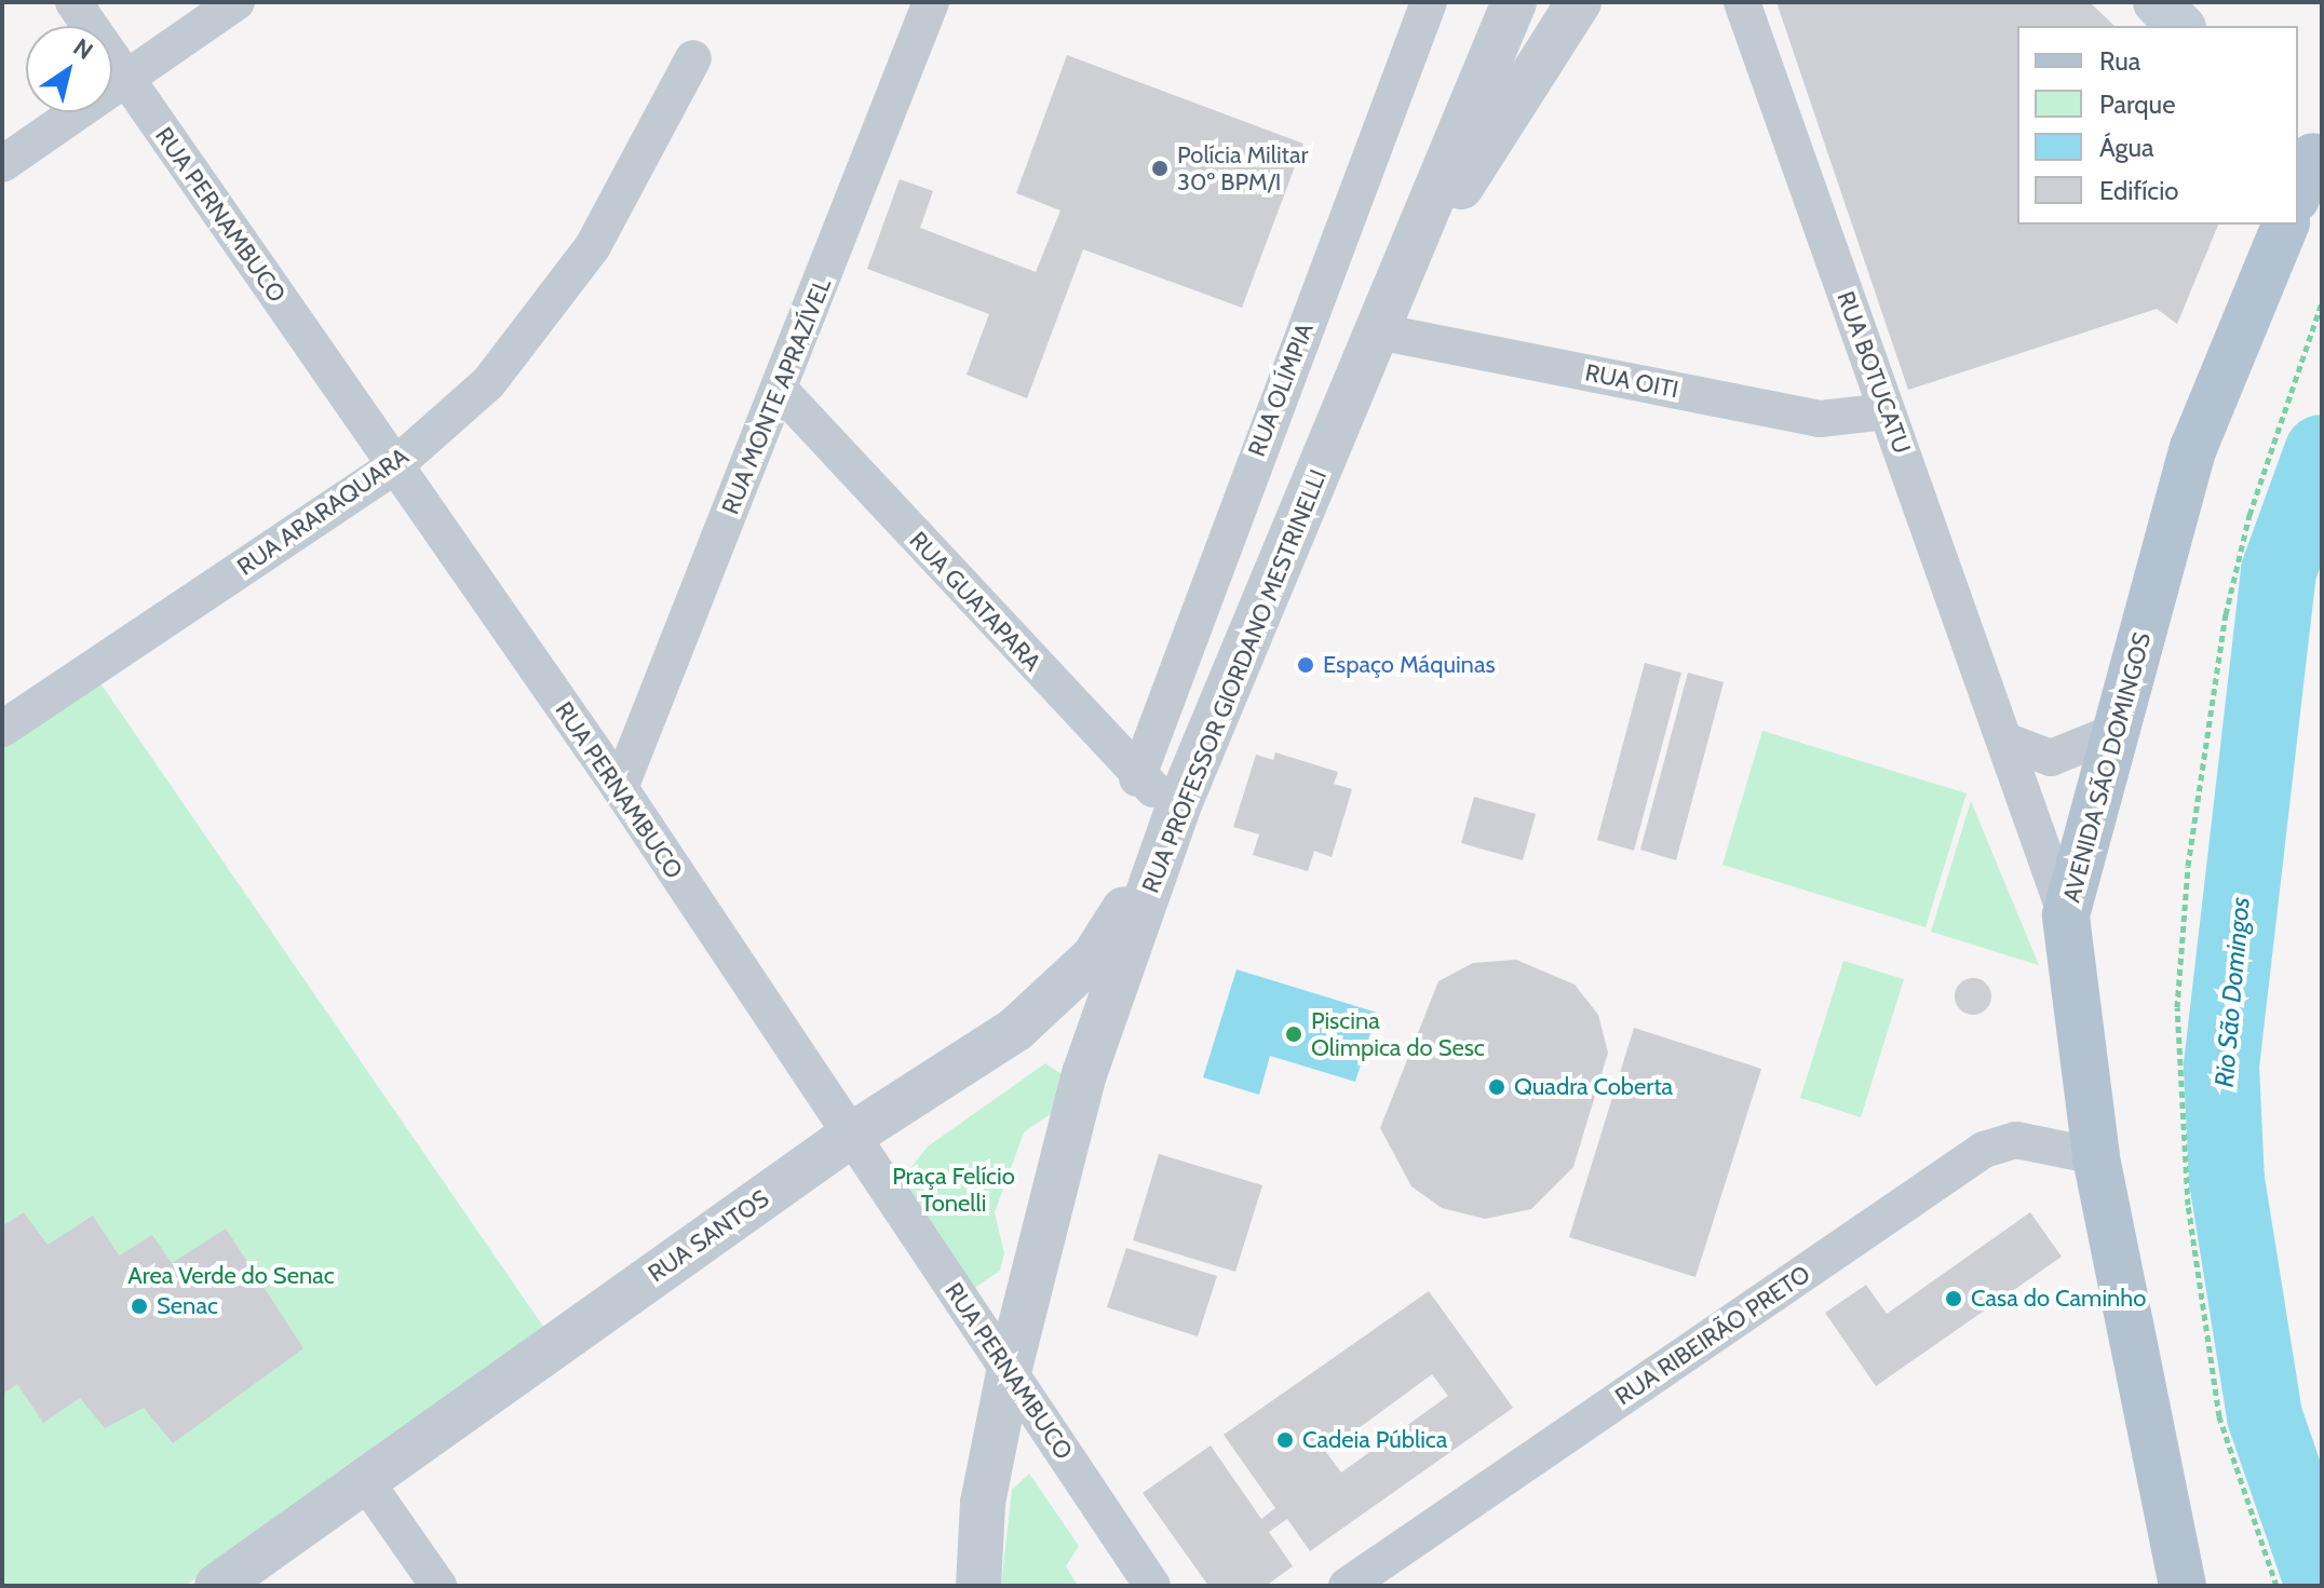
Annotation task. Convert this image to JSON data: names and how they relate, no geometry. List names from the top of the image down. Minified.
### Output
{"streets":{"main road":["AVENIDA SÃO DOMINGOS"],"street":["RUA PERNAMBUCO","RUA BOTUCATU","RUA OITI","RUA OLÍMPIA","RUA MONTE APRAZÍVEL","RUA ARARAQUARA","RUA GUATAPARA","RUA PROFESSOR GIORDANO MESTRINELLI","RUA SANTOS","RUA RIBEIRÃO PRETO"]},"crossings":[["RUA PERNAMBUCO","RUA MONTE APRAZÍVEL"],["RUA PERNAMBUCO","RUA ARARAQUARA"],["RUA PERNAMBUCO","RUA PROFESSOR GIORDANO MESTRINELLI"],["RUA PERNAMBUCO","RUA SANTOS"],["RUA BOTUCATU","RUA OITI"],["RUA BOTUCATU","AVENIDA SÃO DOMINGOS"],["RUA OITI","RUA PROFESSOR GIORDANO MESTRINELLI"],["RUA OLÍMPIA","RUA GUATAPARA"],["RUA MONTE APRAZÍVEL","RUA GUATAPARA"],["RUA GUATAPARA","RUA PROFESSOR GIORDANO MESTRINELLI"],["RUA PROFESSOR GIORDANO MESTRINELLI","RUA SANTOS"],["AVENIDA SÃO DOMINGOS","RUA RIBEIRÃO PRETO"]],"water":["Rio São Domingos"],"parks":["Praça Felício Tonelli","Area Verde do Senac"],"places":["Polícia Militar 30º BPM/I","Espaço Máquinas","Piscina Olimpica do Sesc","Quadra Coberta","Casa do Caminho","Senac","Cadeia Pública"],"legend":["Rua","Parque","Água","Edifício"],"north":"top right"}
